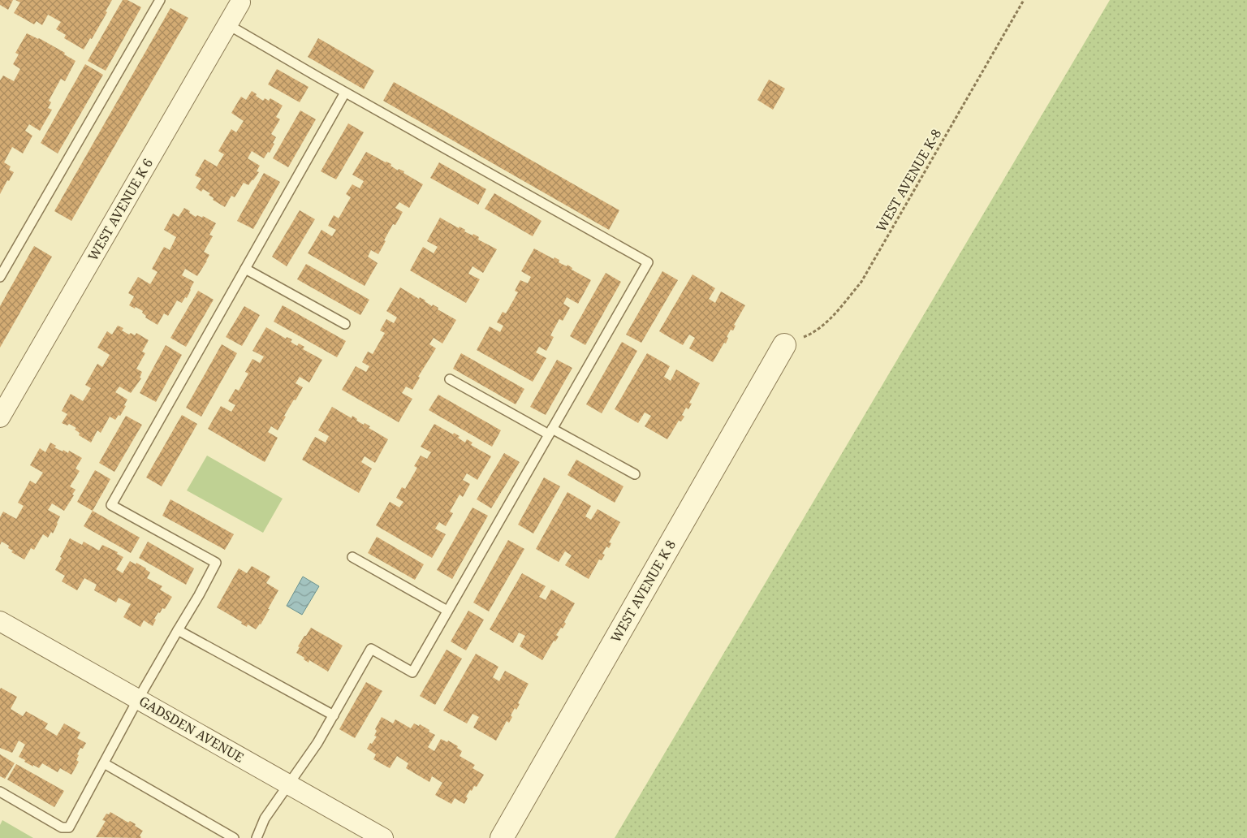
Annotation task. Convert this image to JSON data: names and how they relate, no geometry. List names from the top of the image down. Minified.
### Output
{"streets":{"street":["WEST AVENUE K 6","WEST AVENUE K 8","GADSDEN AVENUE"],"path":["WEST AVENUE K-8"]},"crossings":[["WEST AVENUE K-8","WEST AVENUE K 8"]]}
